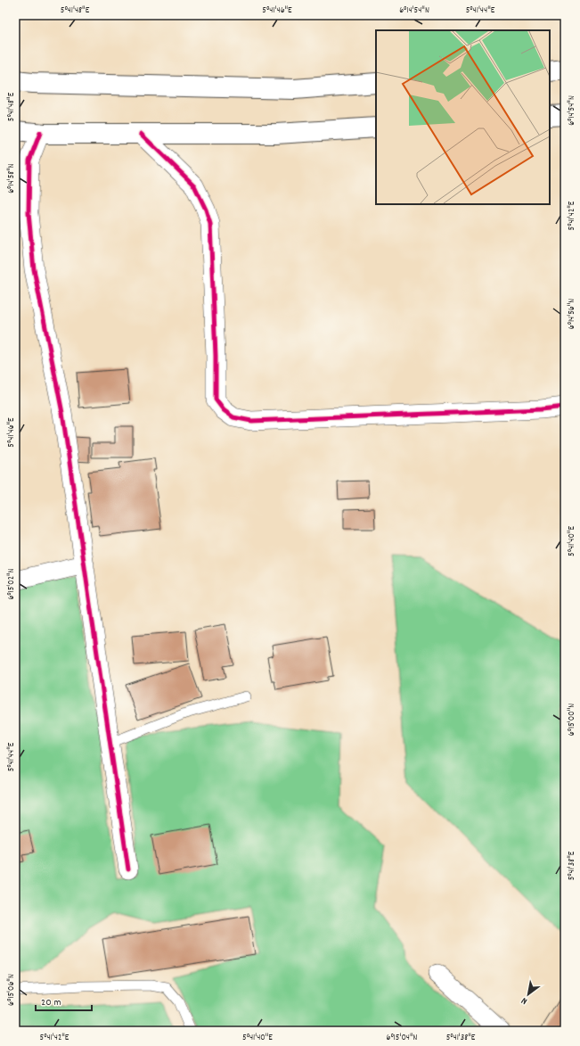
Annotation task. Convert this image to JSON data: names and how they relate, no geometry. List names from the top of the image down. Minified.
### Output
{"scale_bar":"20 m","north":"bottom left","coordinates":["5°41'48\"E","5°41'46\"E","6°14'54\"N","5°41'44\"E","6°14'58\"N","5°41'42\"E","6°14'56\"N","5°41'40\"E","6°15'02\"N","6°15'00\"N","5°41'38\"E","6°15'06\"N","6°15'04\"N"]}
